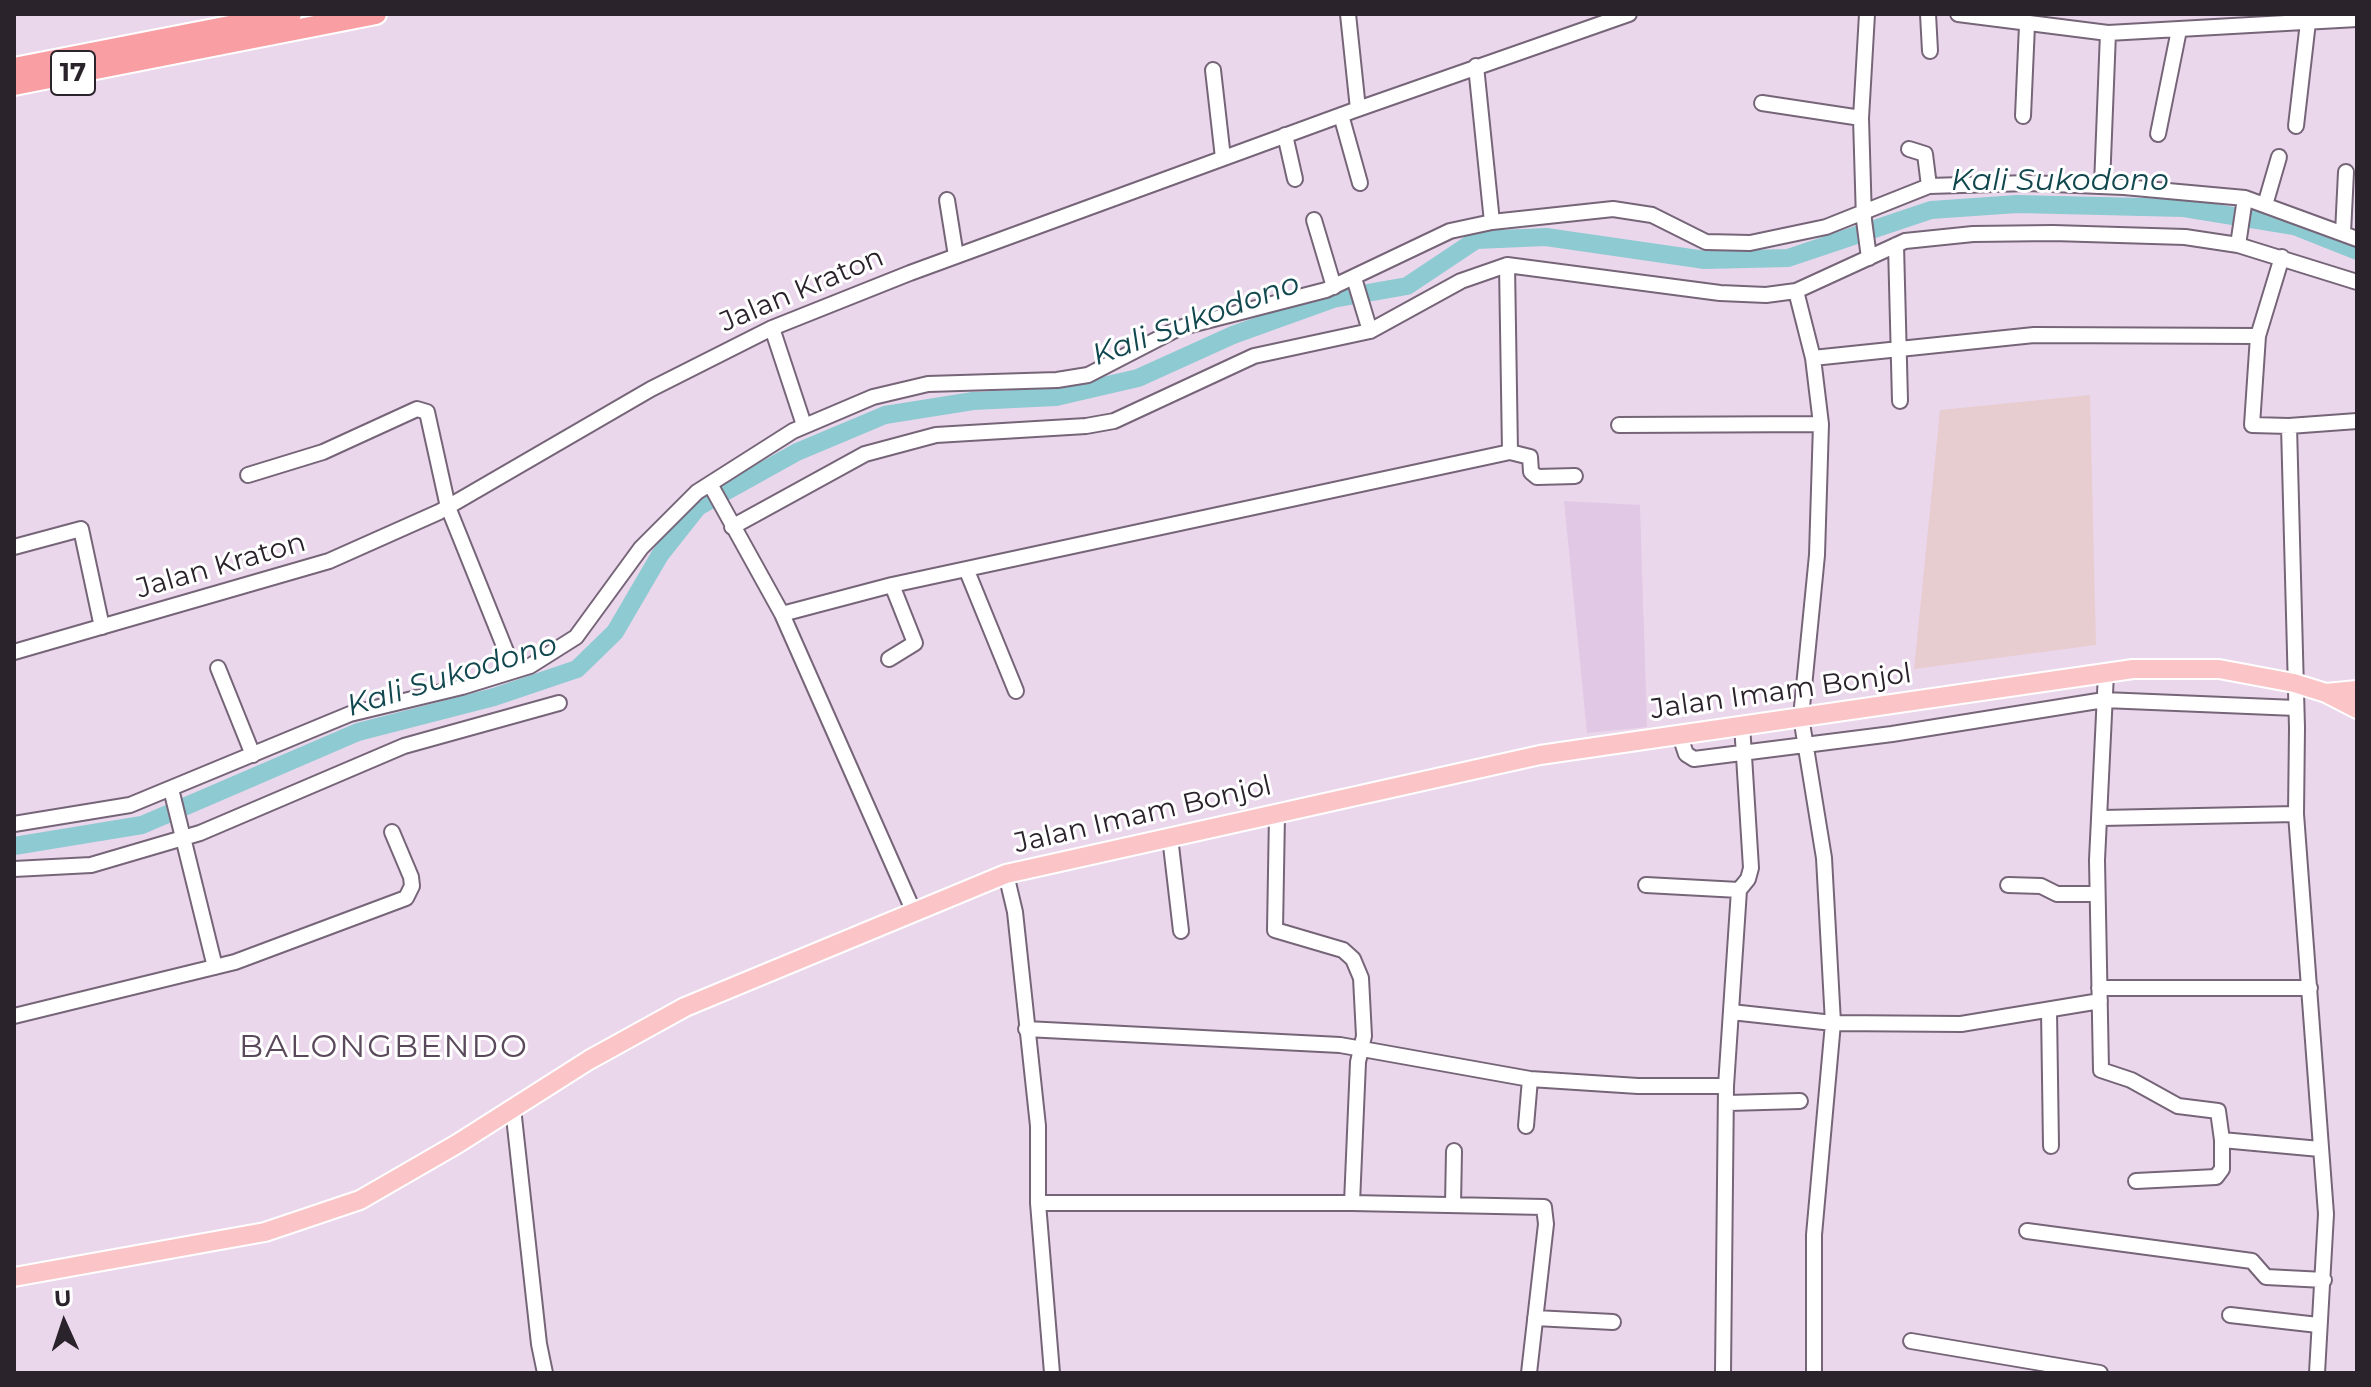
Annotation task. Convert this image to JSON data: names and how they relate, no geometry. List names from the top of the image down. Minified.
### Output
{"streets":{"highway":["17"],"main road":["Jalan Imam Bonjol"],"street":["Jalan Kraton"]},"districts":["BALONGBENDO"],"water":["Kali Sukodono"],"north":"top"}
